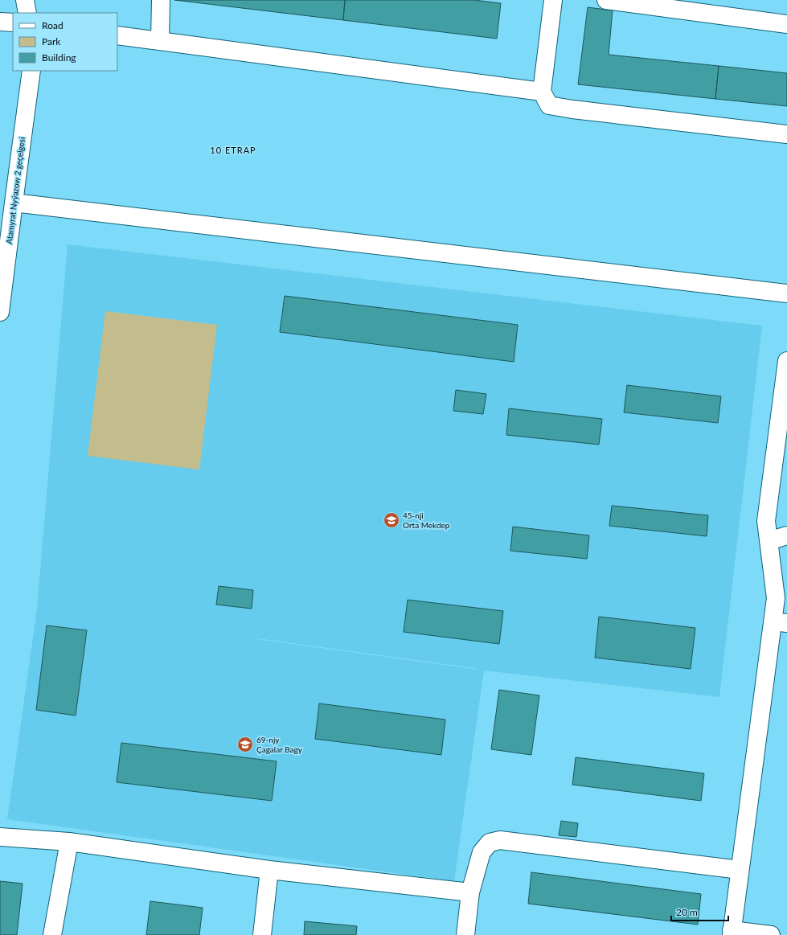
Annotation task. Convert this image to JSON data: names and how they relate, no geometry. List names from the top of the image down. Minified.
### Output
{"streets":{"street":["Atamyrat Nyýazow 2 geçelgesi"]},"districts":["10 ETRAP"],"places":{"school or university":["45-nji Orta Mekdep","69-njy Çagalar Bagy"]},"legend":["Road","Park","Building"],"scale_bar":"20 m"}
